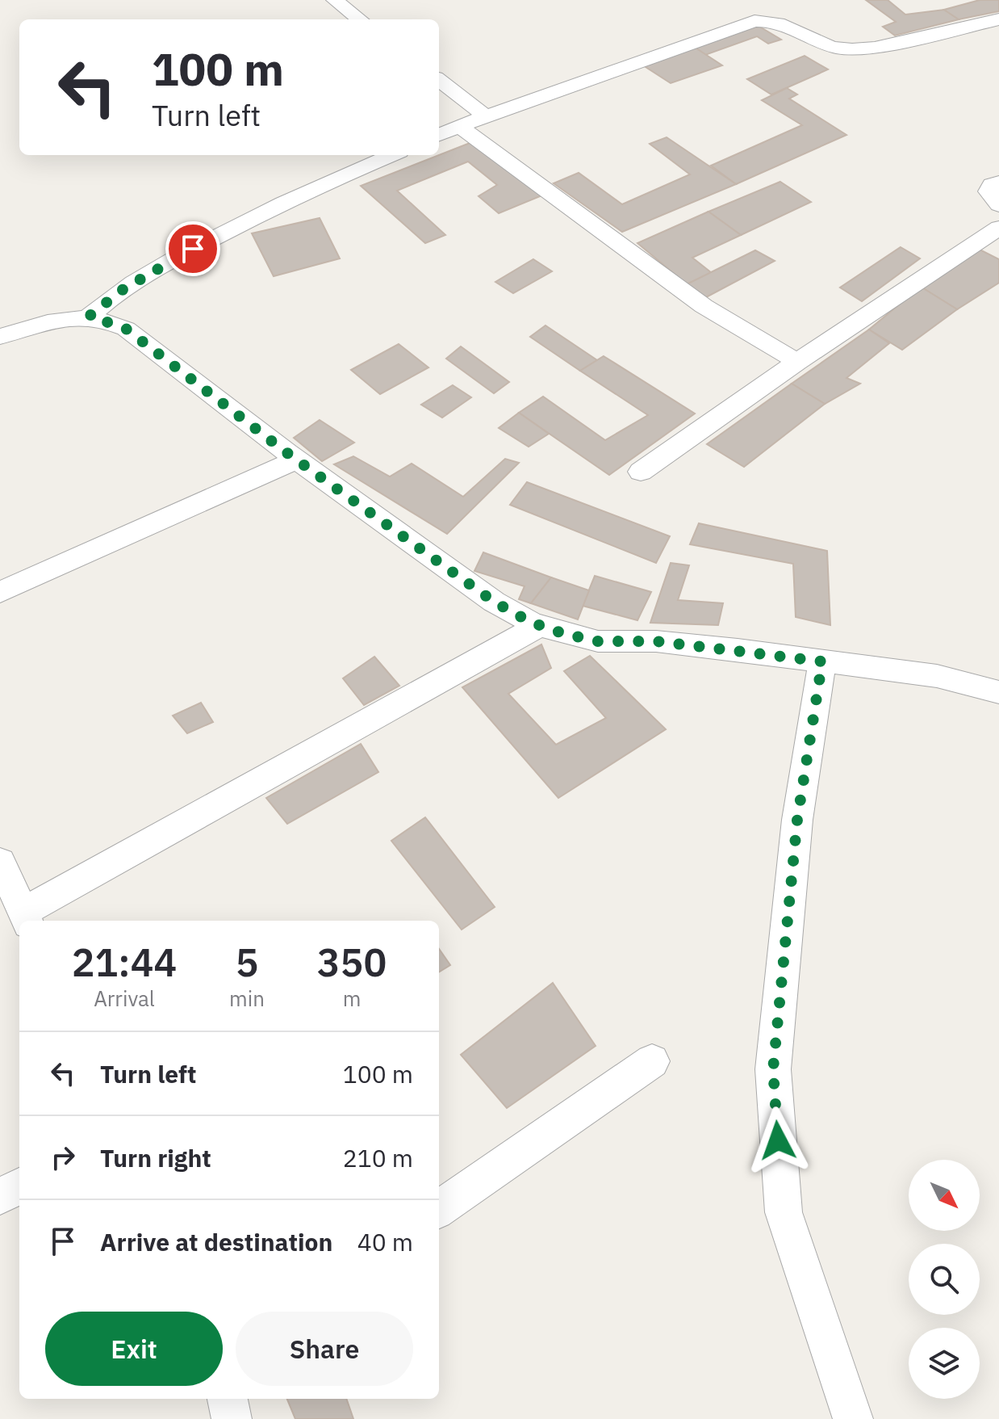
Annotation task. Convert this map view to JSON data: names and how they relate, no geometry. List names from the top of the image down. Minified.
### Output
{"north":"bottom right","page":{"turn":["100 m","Turn left"],"eta":["21:44","Arrival","5","min","350","m"],"list":[{"name":"Turn left","value":"100 m"},{"name":"Turn right","value":"210 m"},{"name":"Arrive at destination","value":"40 m"}],"buttons":["Exit","Share"]}}
